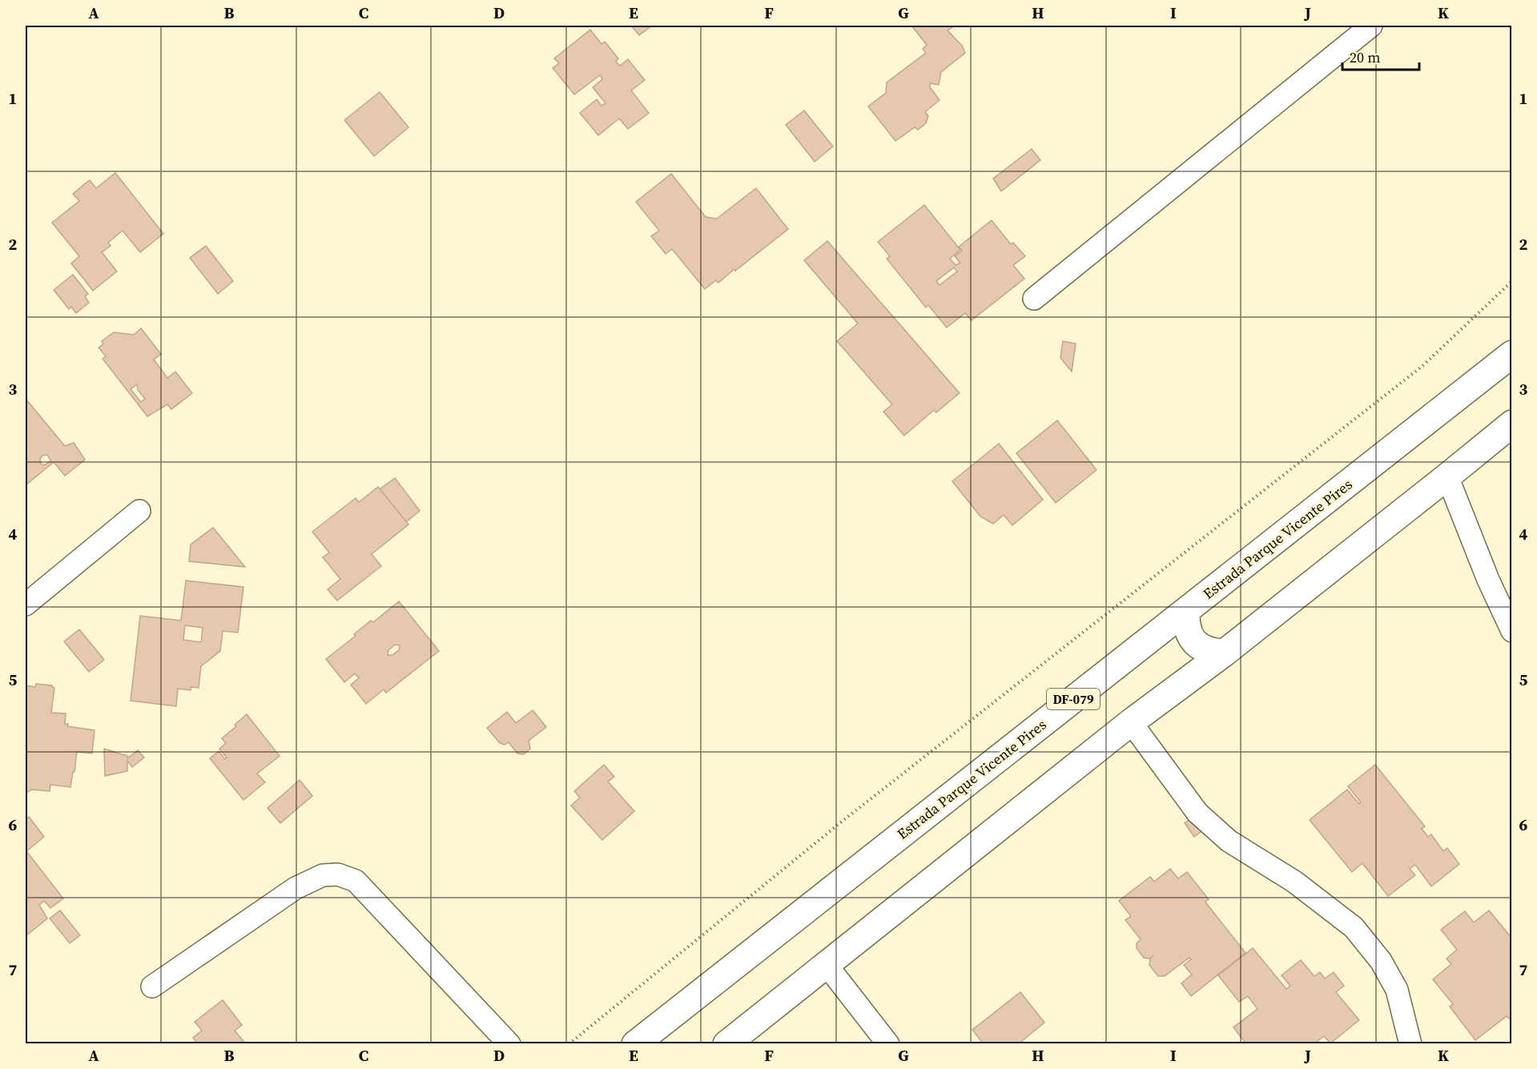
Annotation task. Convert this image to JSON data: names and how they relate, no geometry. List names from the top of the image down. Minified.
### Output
{"streets":{"main road":["Estrada Parque Vicente Pires","DF-079"]},"scale_bar":"20 m","grid":{"columns":["A","B","C","D","E","F","G","H","I","J","K"],"rows":["1","2","3","4","5","6","7"]}}
